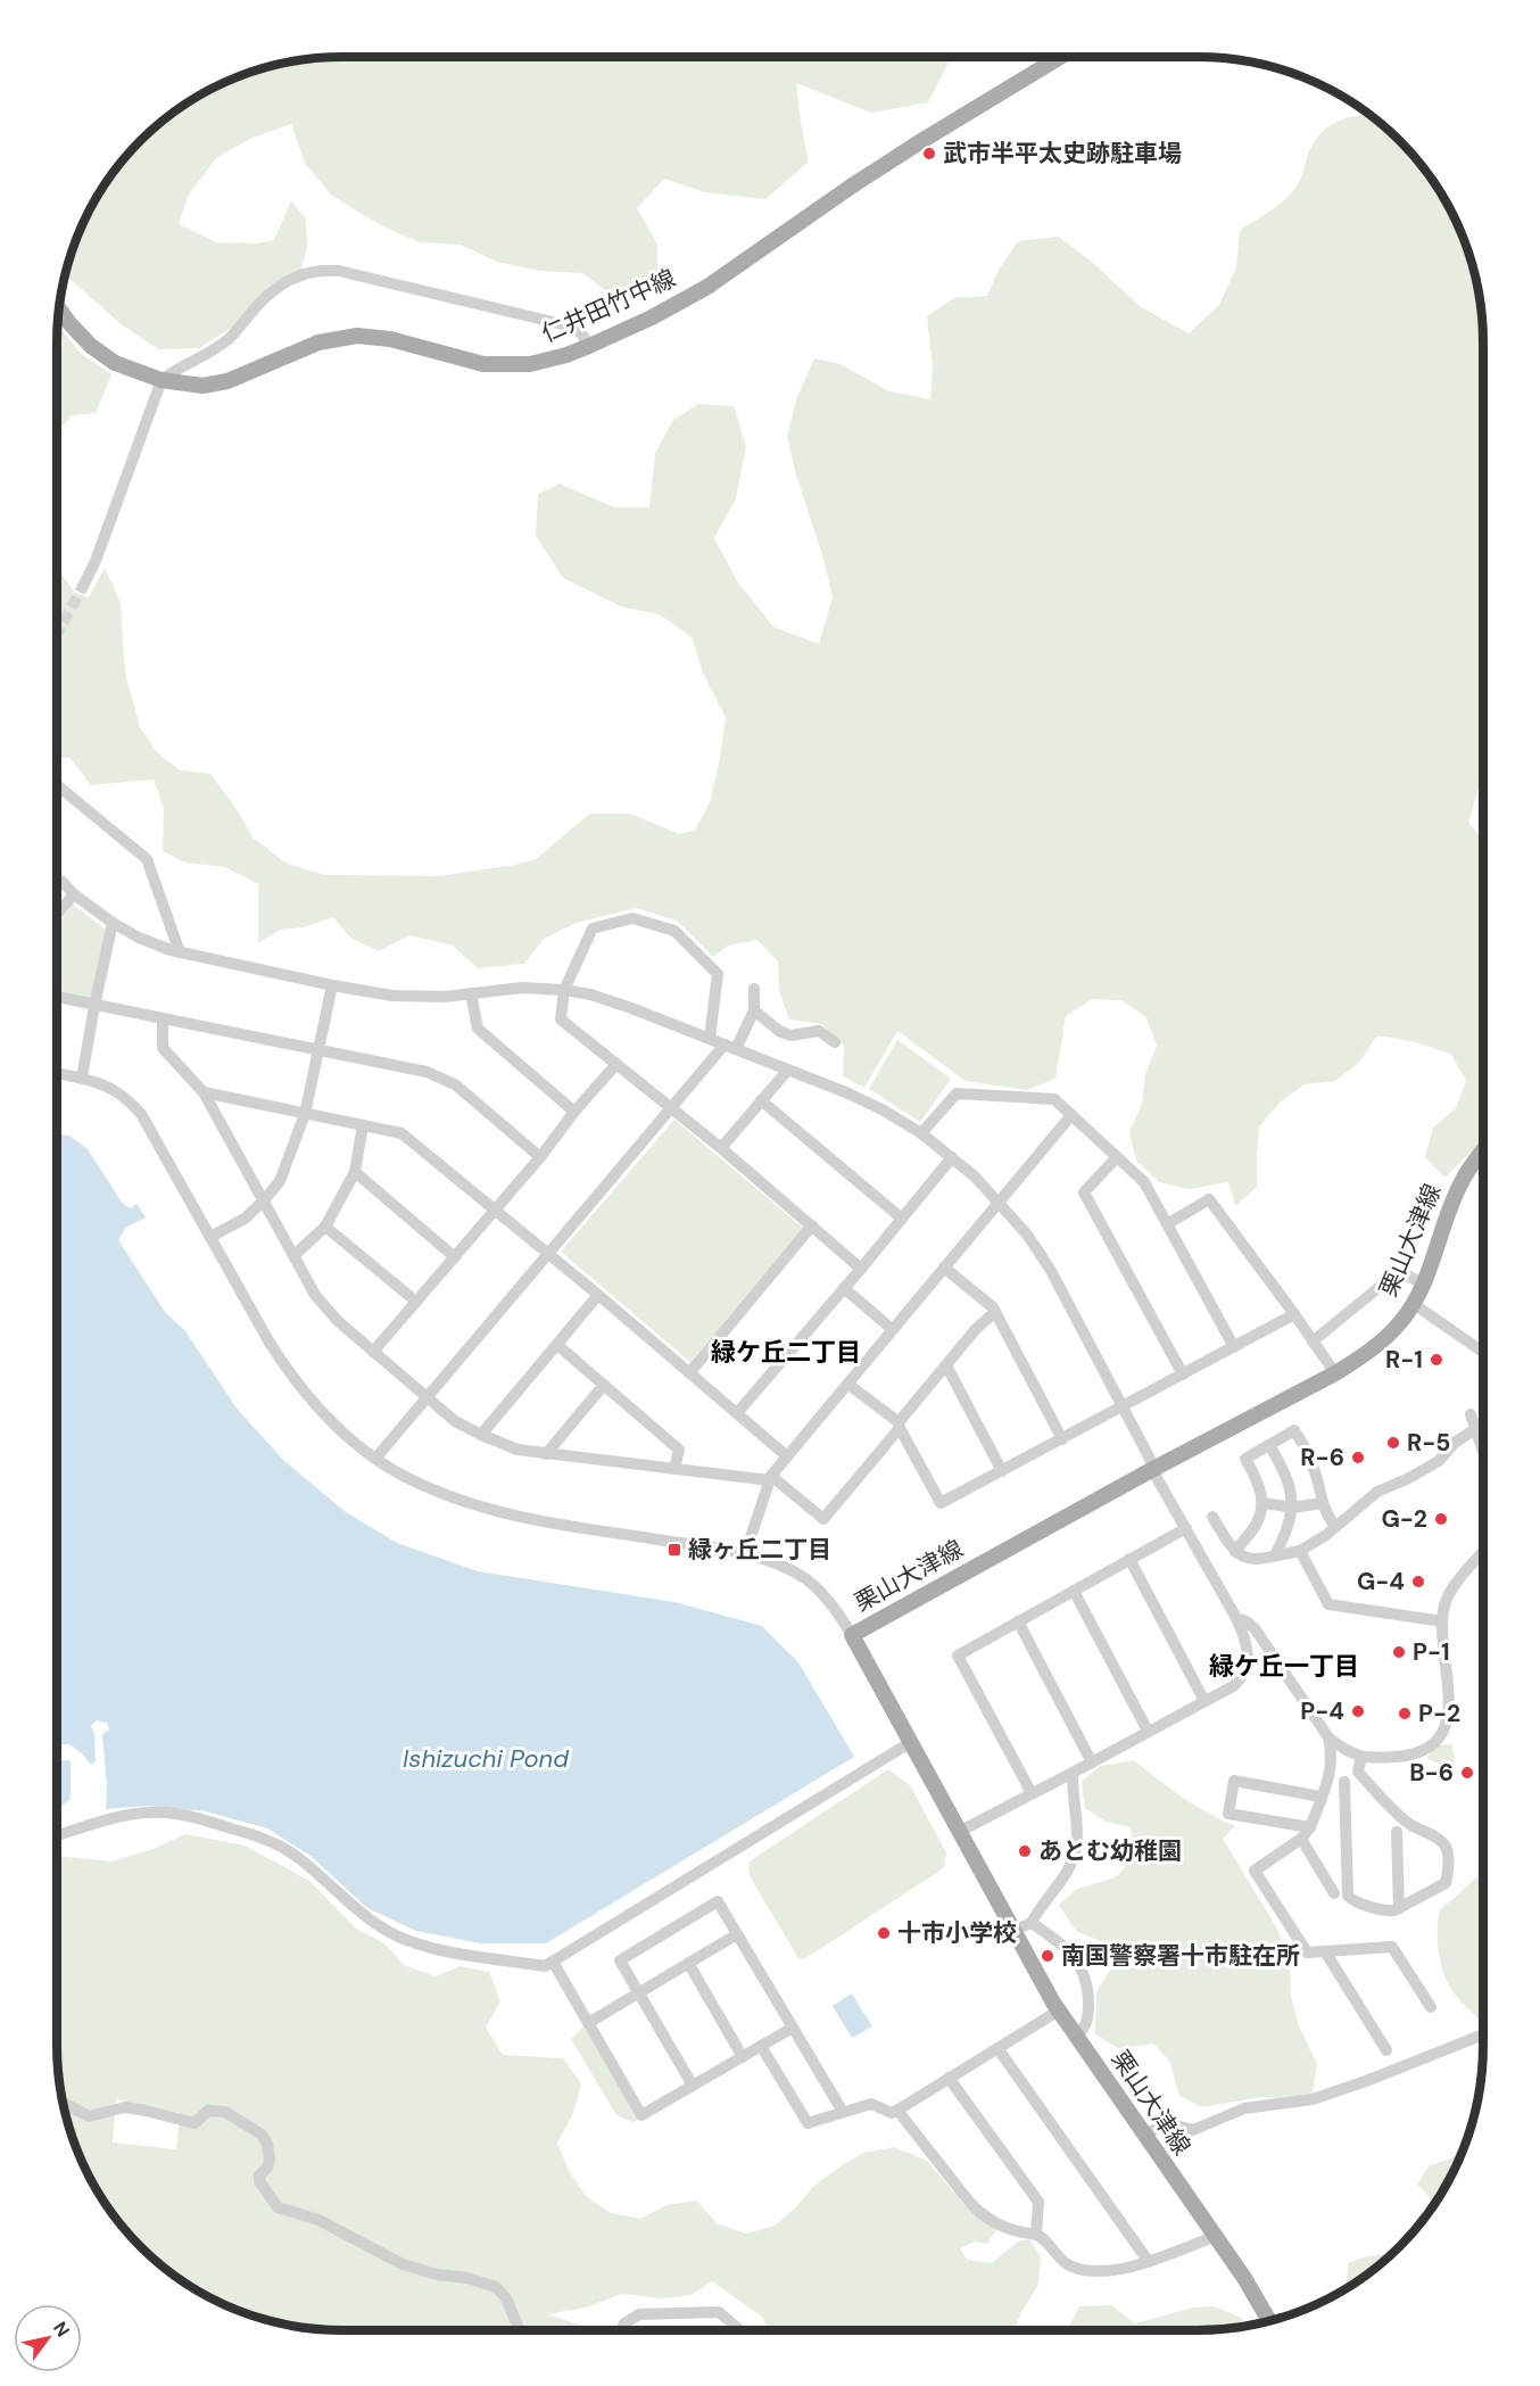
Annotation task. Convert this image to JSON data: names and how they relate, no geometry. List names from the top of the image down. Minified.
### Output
{"streets":{"main road":["仁井田竹中線","栗山大津線"]},"districts":["緑ケ丘二丁目","緑ケ丘一丁目"],"water":["Ishizuchi Pond"],"places":{"other":["武市半平太史跡駐車場","R-1","R-5","R-6","G-2","G-4","P-1","P-4","P-2","B-6","あとむ幼稚園","十市小学校","南国警察署十市駐在所"],"transit":["緑ヶ丘二丁目"]},"north":"top right"}
